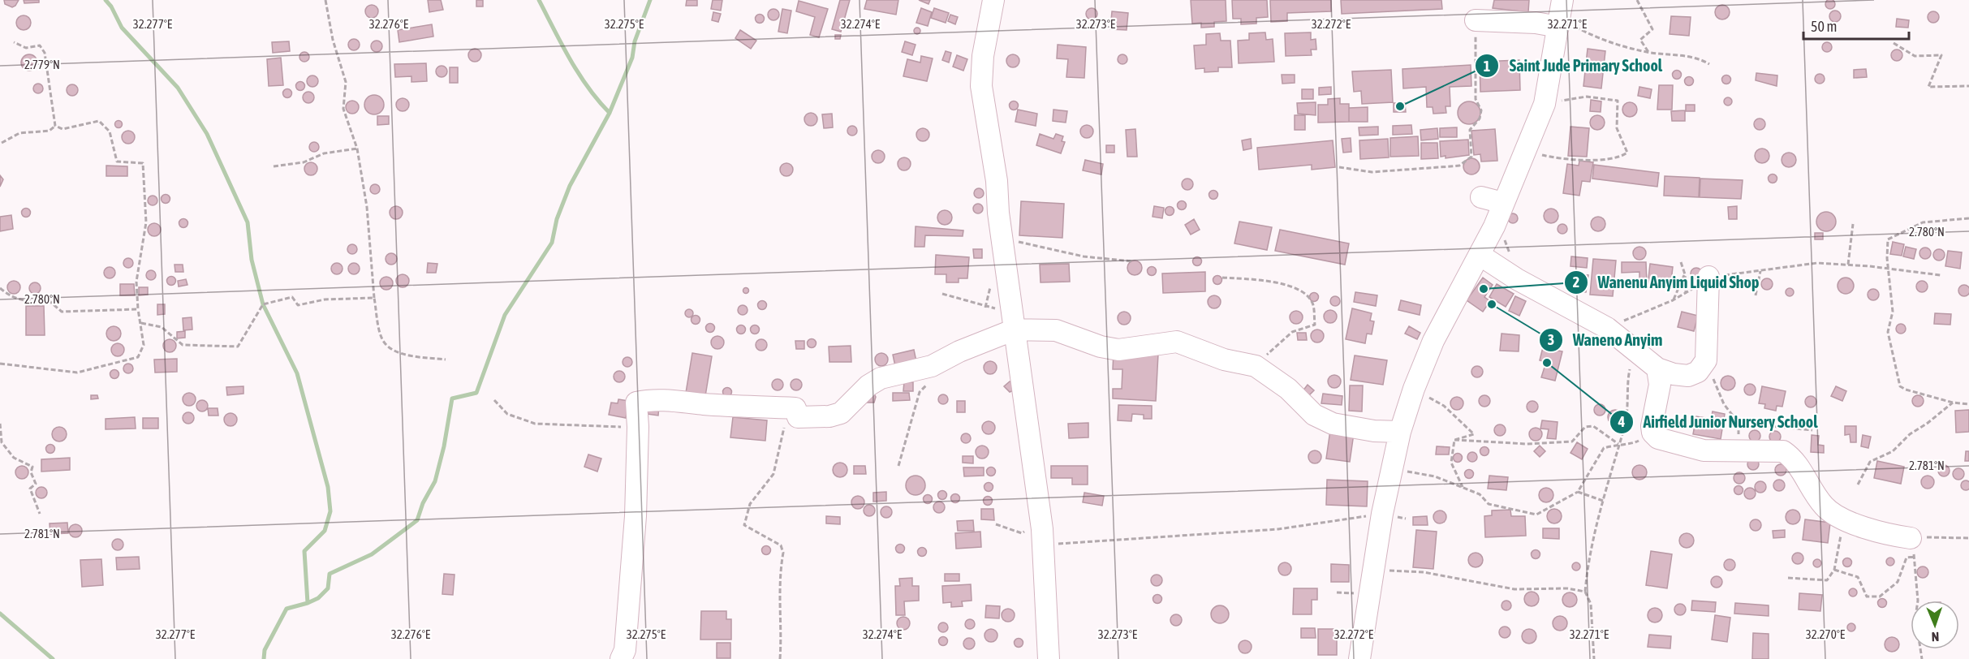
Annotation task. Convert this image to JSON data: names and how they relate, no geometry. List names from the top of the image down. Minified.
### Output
{"places":["Saint Jude Primary School","Wanenu Anyim Liquid Shop","Waneno Anyim","Airfield Junior Nursery School"],"scale_bar":"50 m","north":"bottom","coordinates":["32.277°E","32.276°E","32.275°E","32.274°E","32.273°E","32.272°E","32.271°E","2.779°N","2.780°N","2.781°N","32.270°E"]}
